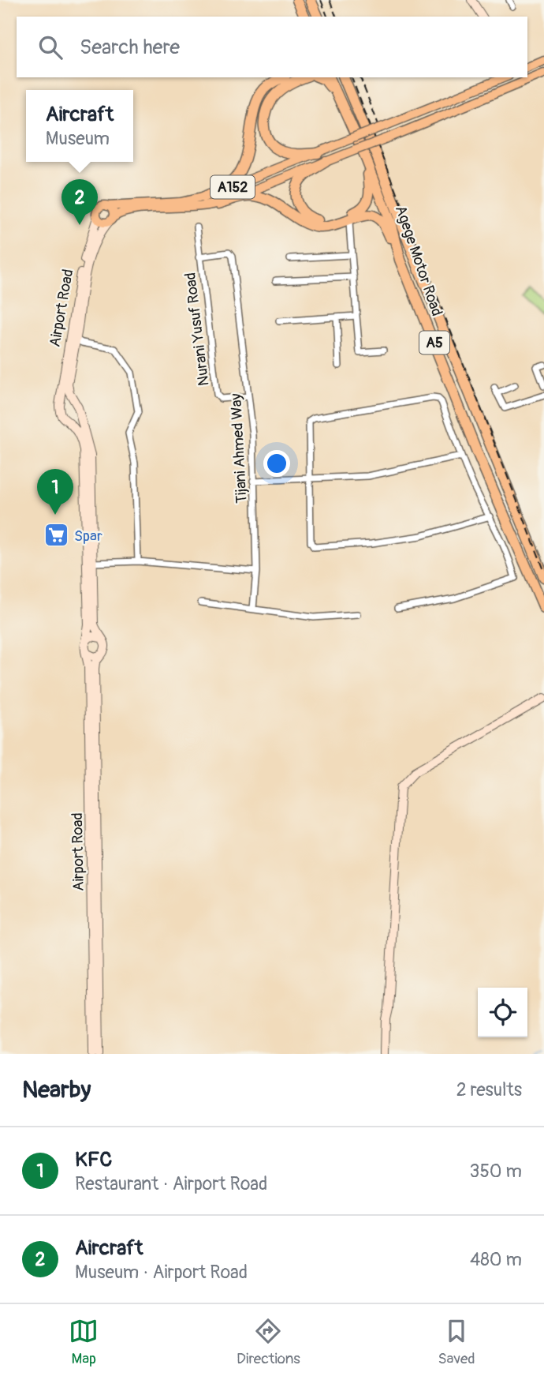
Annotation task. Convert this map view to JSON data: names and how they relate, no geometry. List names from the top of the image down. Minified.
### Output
{"streets":{"highway":["Agege Motor Road","A5"],"main road":["A152","Airport Road"],"street":["Nurani Yusuf Road","Tijani Ahmed Way"]},"crossings":[["A152","Airport Road"],["Nurani Yusuf Road","Tijani Ahmed Way"]],"places":{"supermarket":["Spar"]},"page":{"search":"Search here","popup":["Aircraft","Museum"],"pins":["2","1"],"heading":["Nearby","2 results"],"list":[{"mark":"1","name":"KFC","note":"Restaurant · Airport Road","value":"350 m"},{"mark":"2","name":"Aircraft","note":"Museum · Airport Road","value":"480 m"}],"nav":["Map","Directions","Saved"]}}
